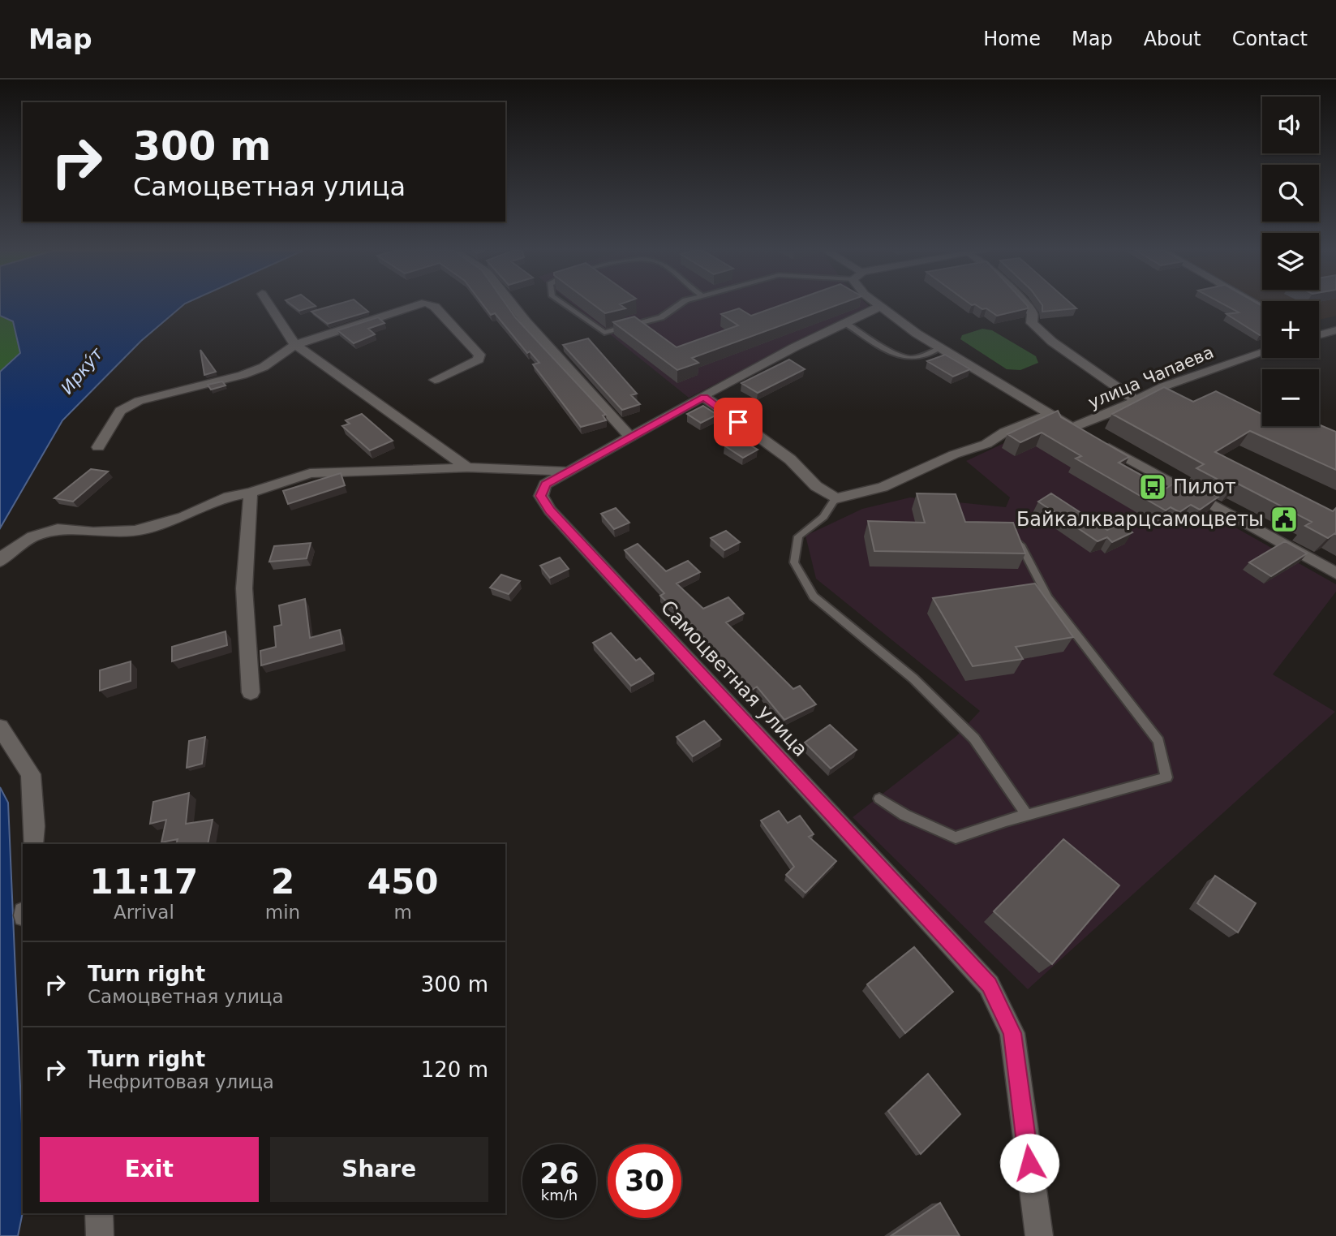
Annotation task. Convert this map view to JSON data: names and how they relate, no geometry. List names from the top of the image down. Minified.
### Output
{"streets":{"street":["улица Чапаева","Самоцветная улица"]},"water":["Ирку́т"],"places":{"bus stop":["Пилот"],"public building":["Байкалкварцсамоцветы"]},"page":{"header":"Map","nav":["Home","Map","About","Contact"],"map_buttons":["+","−"],"turn":["300 m","Самоцветная улица"],"eta":["11:17","Arrival","2","min","450","m"],"list":[{"name":"Turn right","note":"Самоцветная улица","value":"300 m"},{"name":"Turn right","note":"Нефритовая улица","value":"120 m"}],"buttons":["Exit","Share"],"speed":"26 km/h","limit":"30"}}
